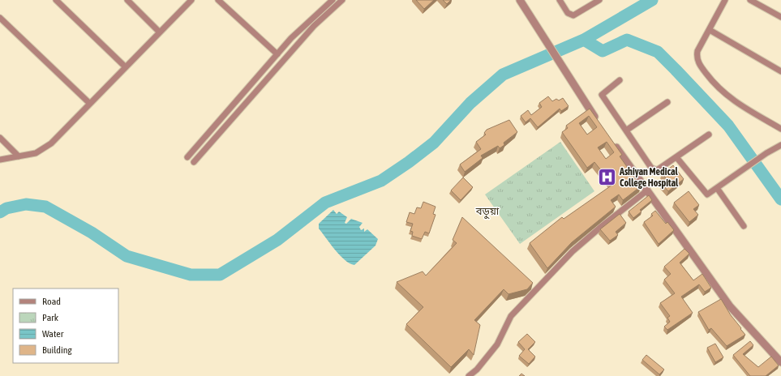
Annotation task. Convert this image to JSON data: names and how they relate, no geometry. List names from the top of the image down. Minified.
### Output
{"districts":["বড়ুয়া"],"places":{"hospital":["Ashiyan Medical College Hospital"]},"legend":["Road","Park","Water","Building"]}
